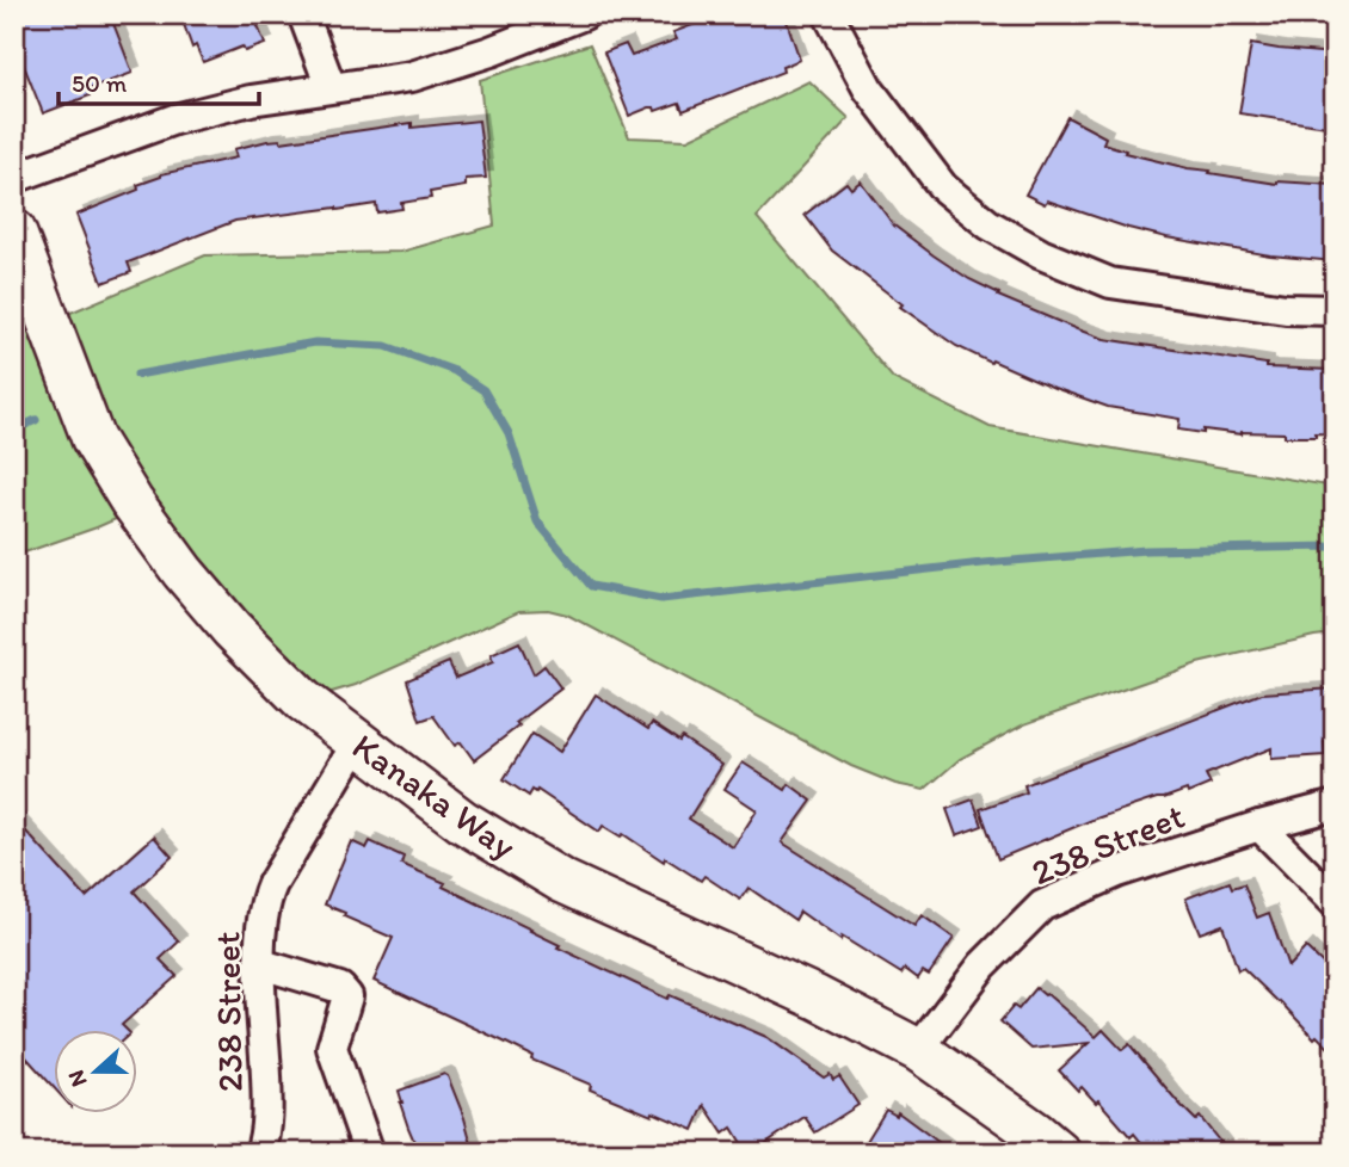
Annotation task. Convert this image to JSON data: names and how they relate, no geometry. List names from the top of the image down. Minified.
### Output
{"streets":{"main road":["Kanaka Way"],"street":["238 Street"]},"crossings":[["Kanaka Way","238 Street"]],"scale_bar":"50 m","north":"left"}
